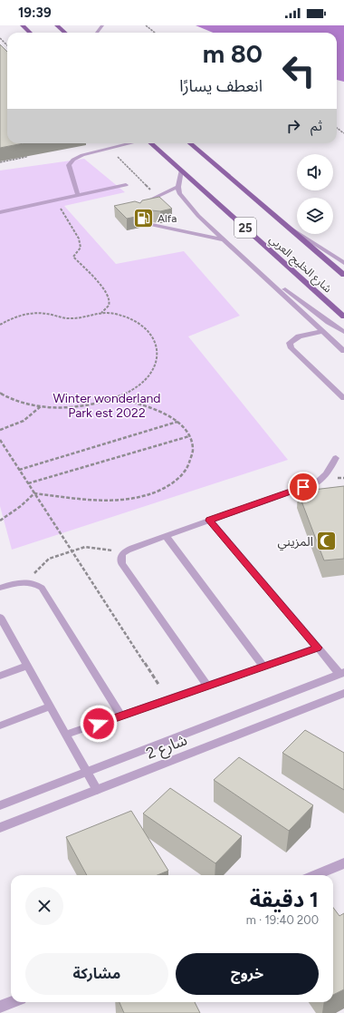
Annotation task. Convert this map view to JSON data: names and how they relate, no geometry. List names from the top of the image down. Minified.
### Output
{"streets":{"main road":["25","شارع الخليج العربي"],"street":["شارع 2"]},"parks":["Winter wonderland Park est 2022"],"places":{"fuel station":["Alfa"],"mosque":["المزيني"]},"page":{"status":"19:39","turn":["80 m","انعطف يسارًا"],"then":"ثم","heading":["1 دقيقة","200 m · 19:40"],"buttons":["خروج","مشاركة"]}}
